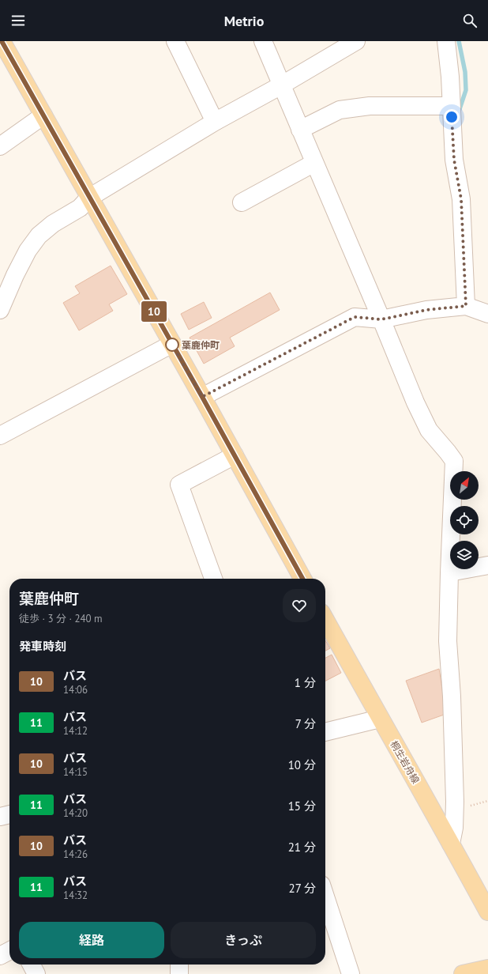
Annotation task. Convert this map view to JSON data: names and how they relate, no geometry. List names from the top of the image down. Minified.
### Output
{"streets":{"main road":["桐生岩舟線"]},"places":["葉鹿仲町"],"lines":["bus line 10"],"north":"top right","page":{"header":"Metrio","on_map":"10","heading":[["葉鹿仲町","徒歩 · 3 分 · 240 m"],"発車時刻"],"list":[{"mark":"10","name":"バス","note":"14:06","value":"1 分"},{"mark":"11","name":"バス","note":"14:12","value":"7 分"},{"mark":"10","name":"バス","note":"14:15","value":"10 分"},{"mark":"11","name":"バス","note":"14:20","value":"15 分"},{"mark":"10","name":"バス","note":"14:26","value":"21 分"},{"mark":"11","name":"バス","note":"14:32","value":"27 分"}],"buttons":["経路","きっぷ"]}}
